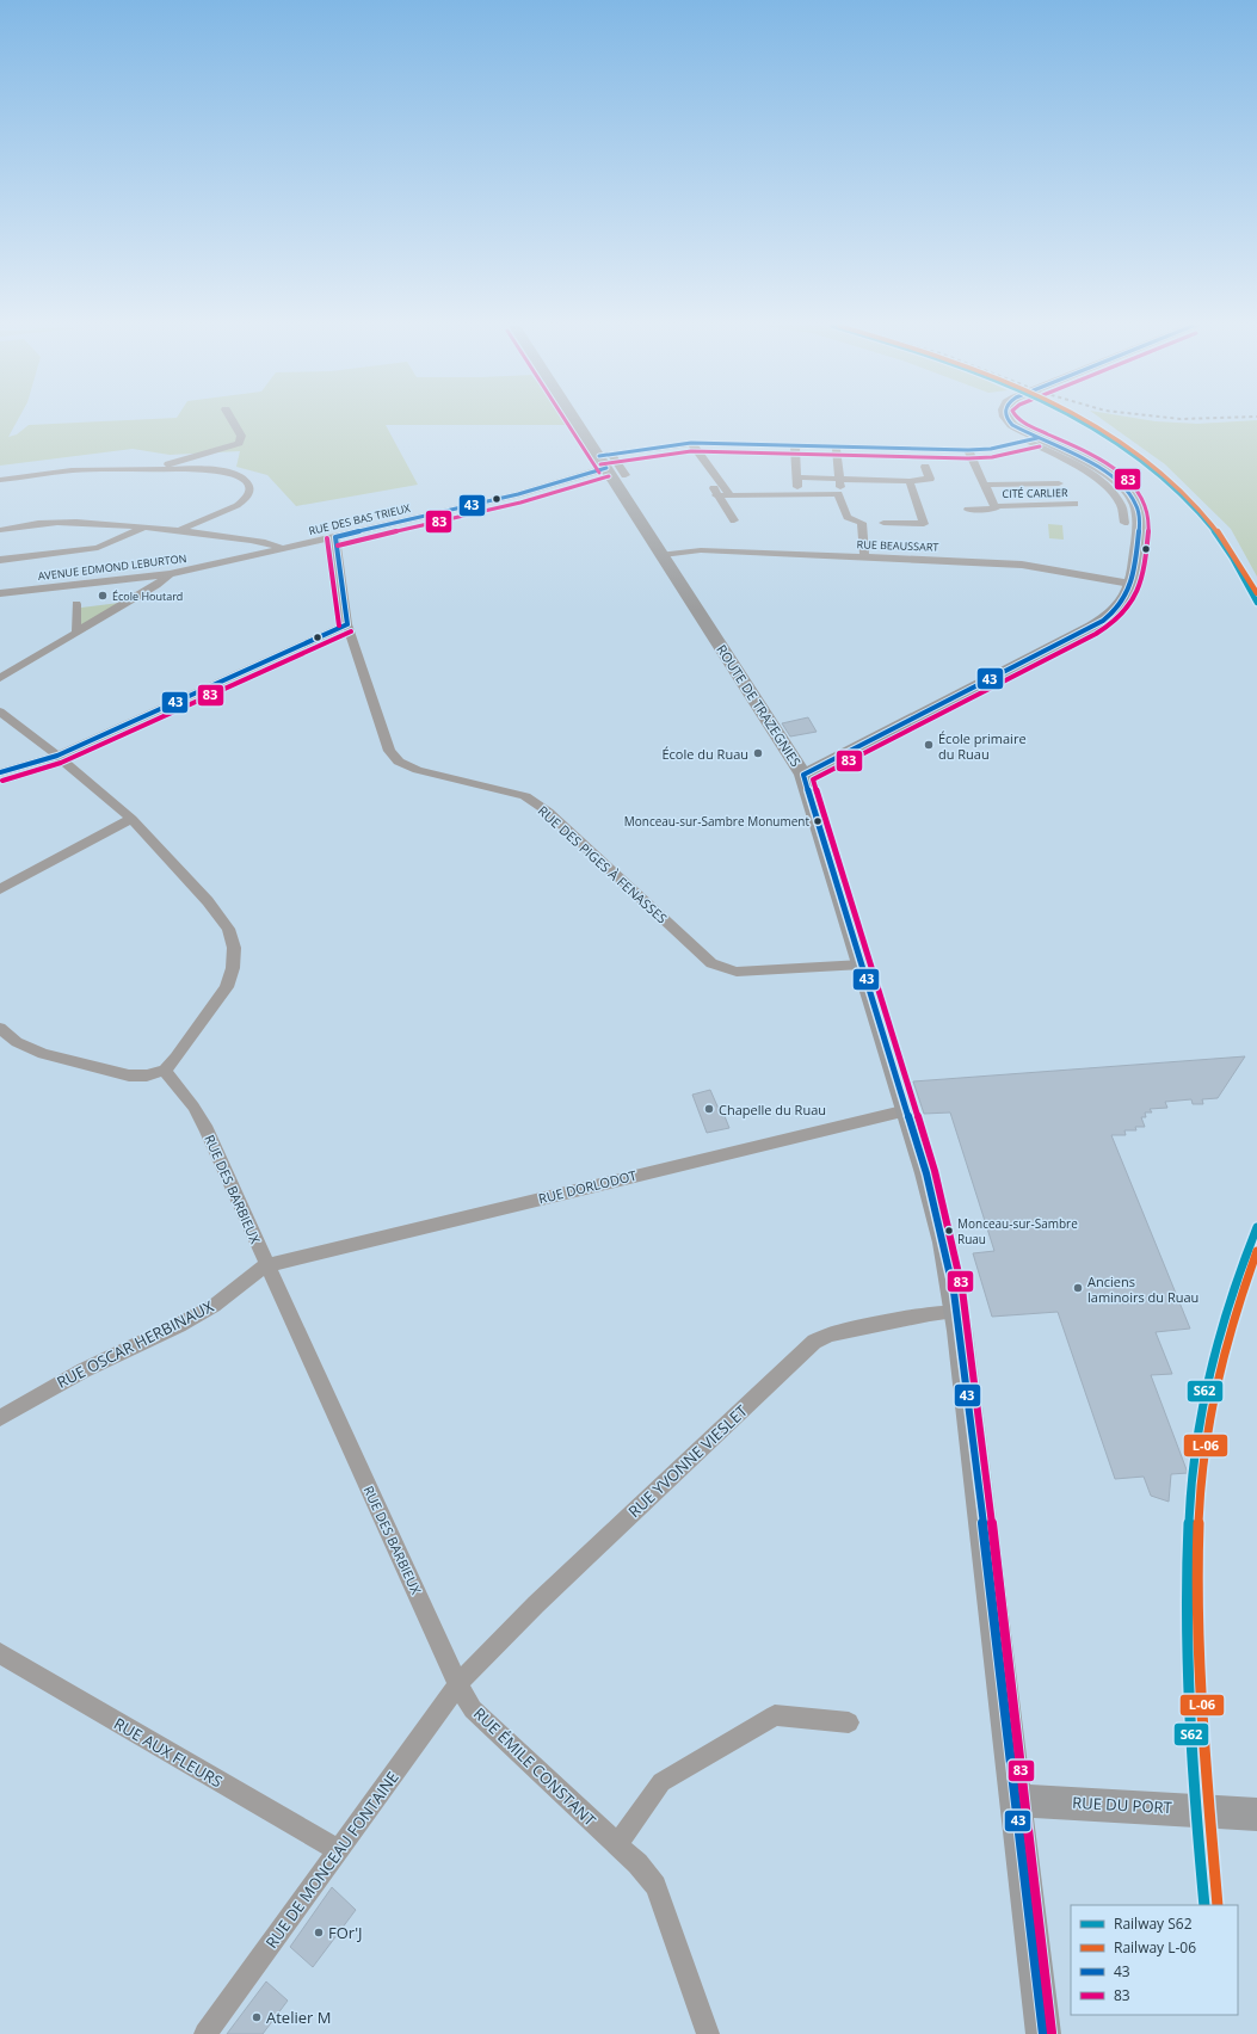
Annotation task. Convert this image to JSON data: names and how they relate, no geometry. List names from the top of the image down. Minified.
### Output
{"streets":{"main road":["ROUTE DE TRAZEGNIES","RUE DU PORT"],"street":["CITÉ CARLIER","RUE DES BAS TRIEUX","RUE BEAUSSART","AVENUE EDMOND LEBURTON","RUE DES PIGES À FENASSES","RUE DORLODOT","RUE DES BARBIEUX","RUE OSCAR HERBINAUX","RUE YVONNE VIESLET","RUE AUX FLEURS","RUE ÉMILE CONSTANT","RUE DE MONCEAU FONTAINE"]},"crossings":[["CITÉ CARLIER","RUE DES BAS TRIEUX"],["RUE DES BAS TRIEUX","AVENUE EDMOND LEBURTON"],["RUE DES BAS TRIEUX","ROUTE DE TRAZEGNIES"],["RUE DES BAS TRIEUX","RUE DES PIGES À FENASSES"],["RUE BEAUSSART","ROUTE DE TRAZEGNIES"],["ROUTE DE TRAZEGNIES","RUE DES PIGES À FENASSES"],["ROUTE DE TRAZEGNIES","RUE DORLODOT"],["ROUTE DE TRAZEGNIES","RUE YVONNE VIESLET"],["ROUTE DE TRAZEGNIES","RUE DU PORT"],["RUE DORLODOT","RUE DES BARBIEUX"],["RUE DORLODOT","RUE OSCAR HERBINAUX"],["RUE DES BARBIEUX","RUE OSCAR HERBINAUX"],["RUE DES BARBIEUX","RUE YVONNE VIESLET"],["RUE DES BARBIEUX","RUE ÉMILE CONSTANT"],["RUE DES BARBIEUX","RUE DE MONCEAU FONTAINE"],["RUE YVONNE VIESLET","RUE ÉMILE CONSTANT"],["RUE YVONNE VIESLET","RUE DE MONCEAU FONTAINE"],["RUE AUX FLEURS","RUE DE MONCEAU FONTAINE"],["RUE ÉMILE CONSTANT","RUE DE MONCEAU FONTAINE"]],"places":["École Houtard","École primaire du Ruau","École du Ruau","Monceau-sur-Sambre Monument","Chapelle du Ruau","Monceau-sur-Sambre Ruau","Anciens laminoirs du Ruau","FOr'J","Atelier M"],"lines":["rail line S62","rail line L-06","transit line 43","transit line 83"],"legend":["Railway S62","Railway L-06","43","83"]}
